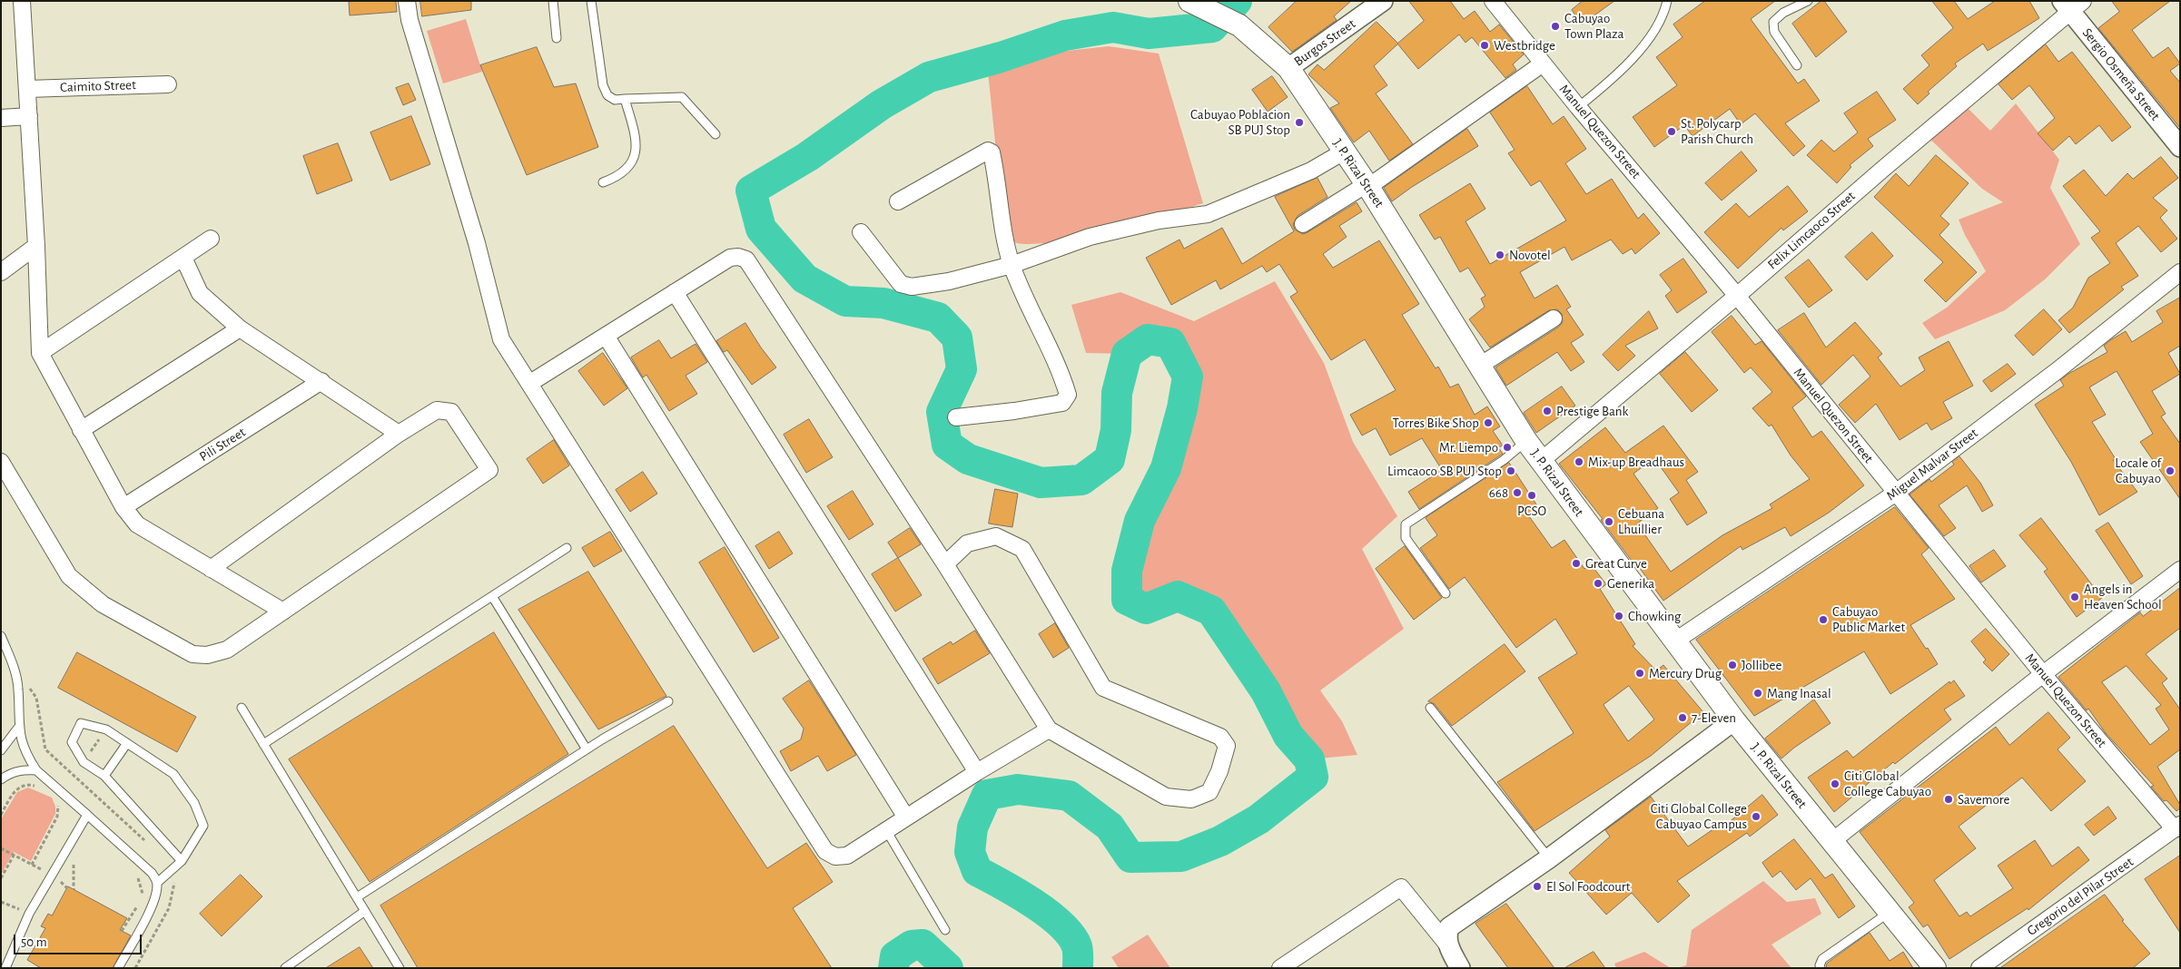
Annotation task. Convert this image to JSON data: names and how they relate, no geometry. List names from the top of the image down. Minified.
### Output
{"streets":{"main road":["J. P. Rizal Street"],"street":["Burgos Street","Sergio Osmeña Street","Caimito Street","Manuel Quezon Street","Felix Limcaoco Street","Pili Street","Miguel Malvar Street","Gregorio del Pilar Street"]},"crossings":[["Burgos Street","J. P. Rizal Street"],["Sergio Osmeña Street","Felix Limcaoco Street"],["Manuel Quezon Street","Felix Limcaoco Street"],["Manuel Quezon Street","Miguel Malvar Street"],["Manuel Quezon Street","Gregorio del Pilar Street"],["J. P. Rizal Street","Felix Limcaoco Street"],["J. P. Rizal Street","Miguel Malvar Street"]],"places":["Cabuyao Town Plaza","Westbridge","Cabuyao Poblacion SB PUJ Stop","St. Polycarp Parish Church","Novotel","Prestige Bank","Torres Bike Shop","Mr. Liempo","Mix-up Breadhaus","Limcaoco SB PUJ Stop","Locale of Cabuyao","668","PCSO","Cebuana Lhuillier","Great Curve","Generika","Angels in Heaven School","Chowking","Cabuyao Public Market","Jollibee","Mercury Drug","Mang Inasal","7-Eleven","Citi Global College Cabuyao","Savemore","Citi Global College Cabuyao Campus","El Sol Foodcourt"],"scale_bar":"50 m"}
